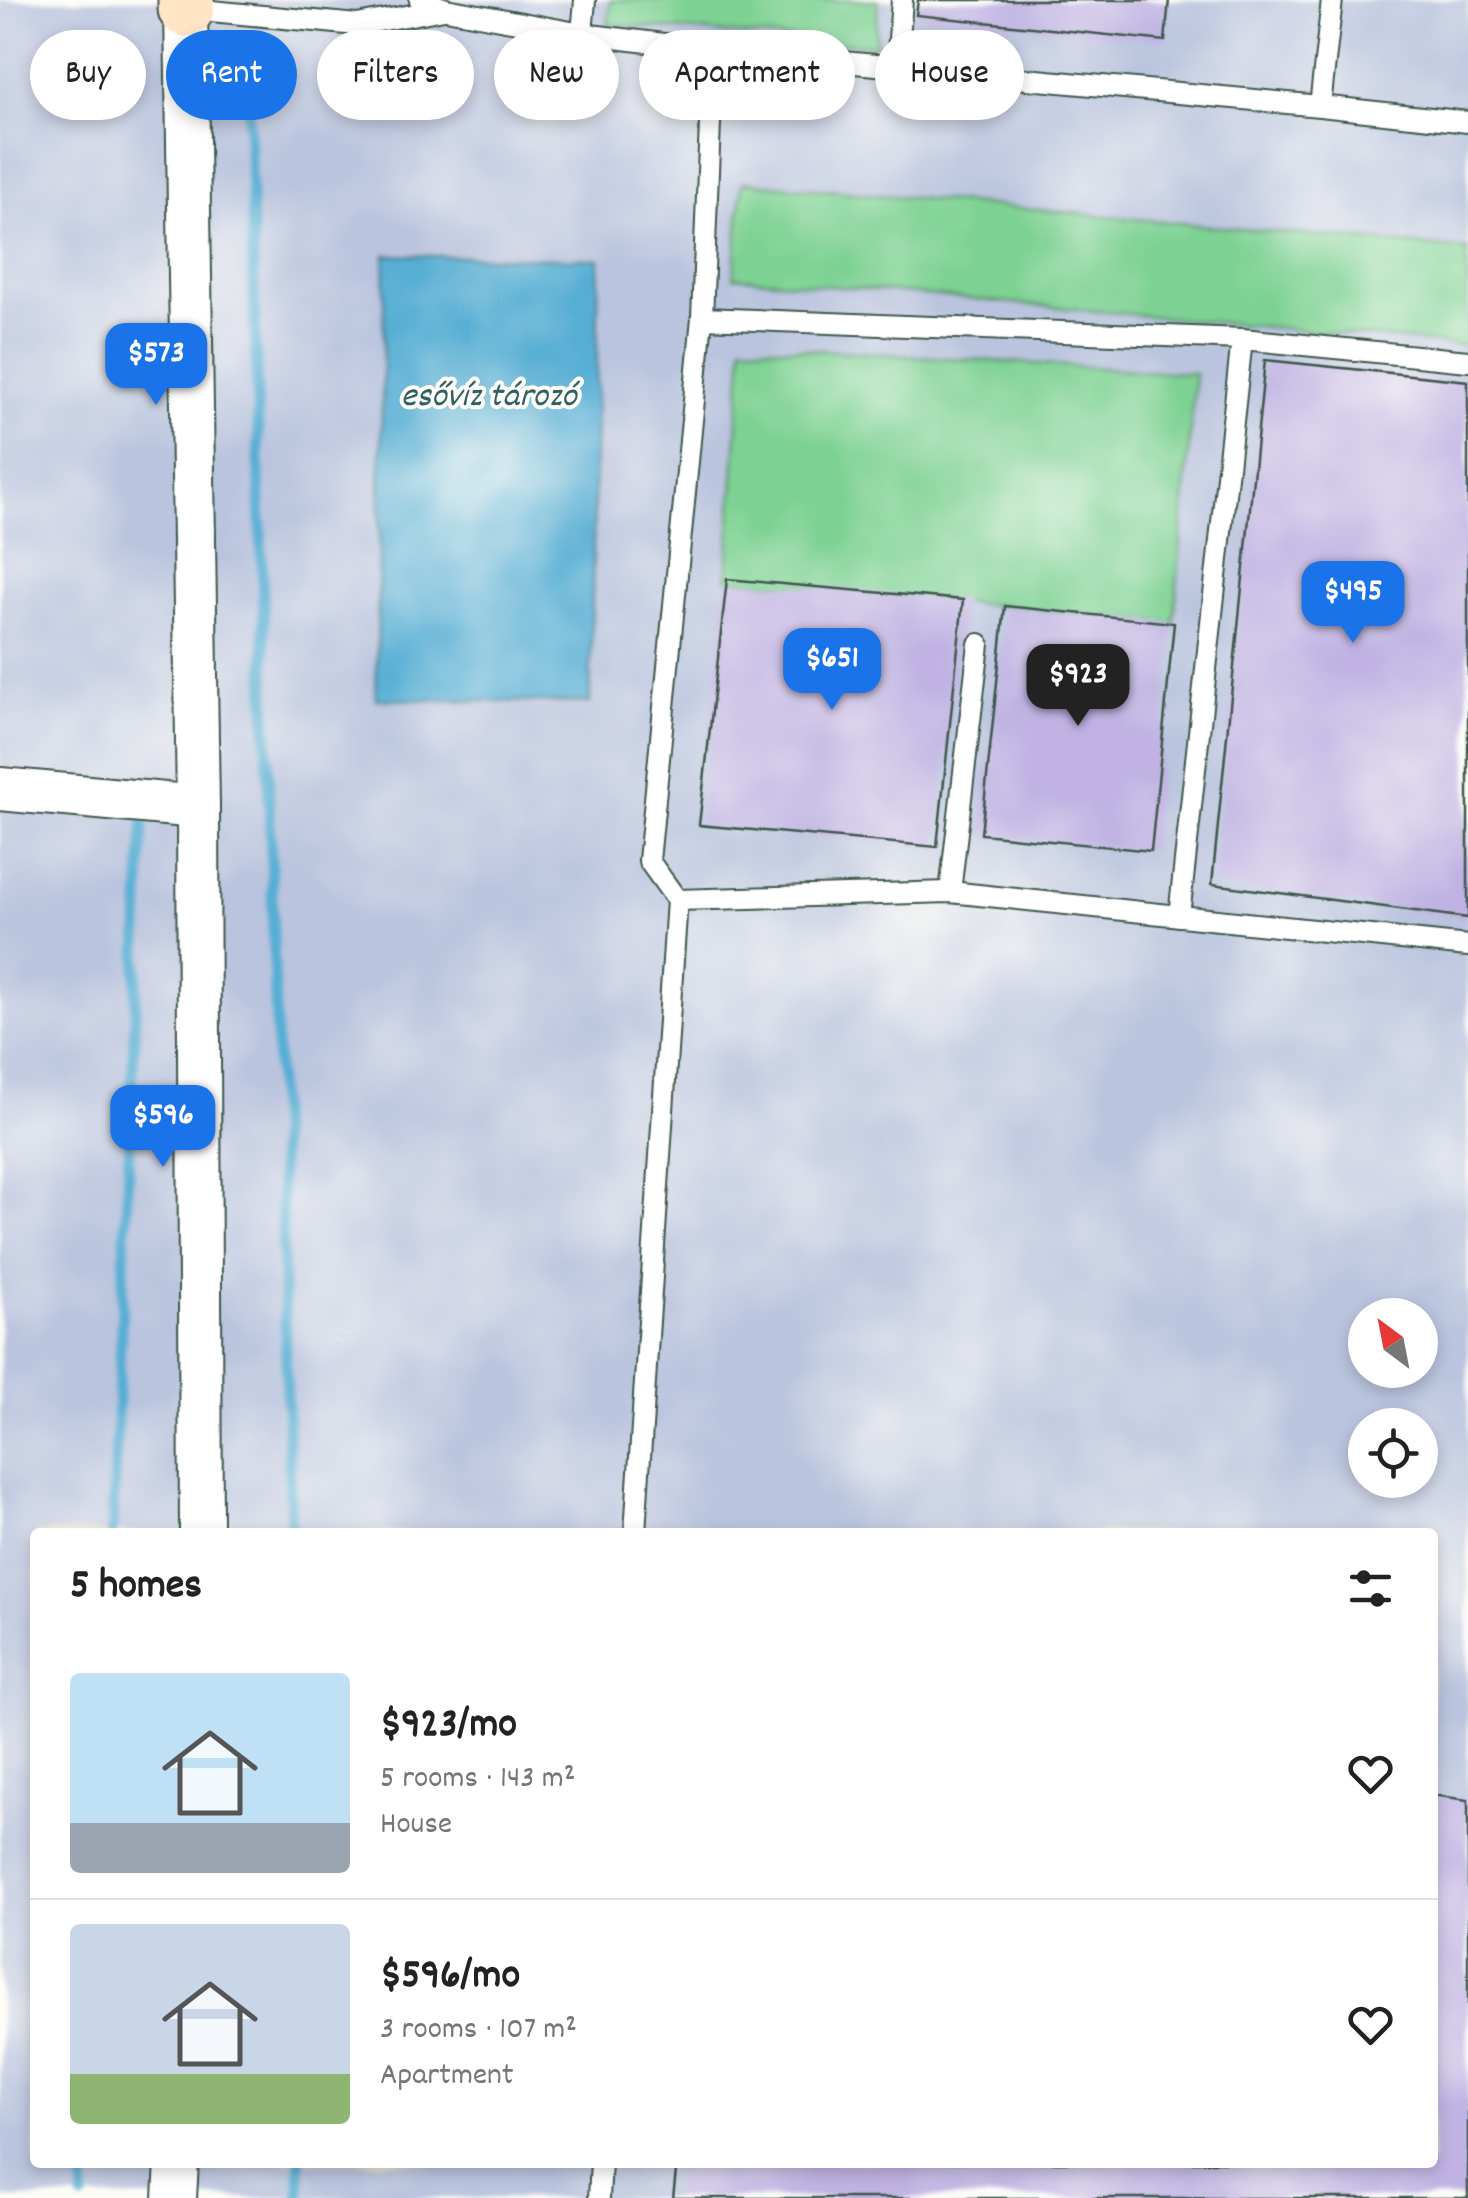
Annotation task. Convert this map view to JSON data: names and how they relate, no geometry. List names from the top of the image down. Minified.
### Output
{"water":["esővíz tározó"],"north":"top left","page":{"chip":["Buy","Rent","Filters","New","Apartment","House"],"price":["$573","$495","$651","$923","$596"],"heading":"5 homes","list":[{"name":"$923/mo","note":"5 rooms · 143 m² · House"},{"name":"$596/mo","note":"3 rooms · 107 m² · Apartment"}]}}
